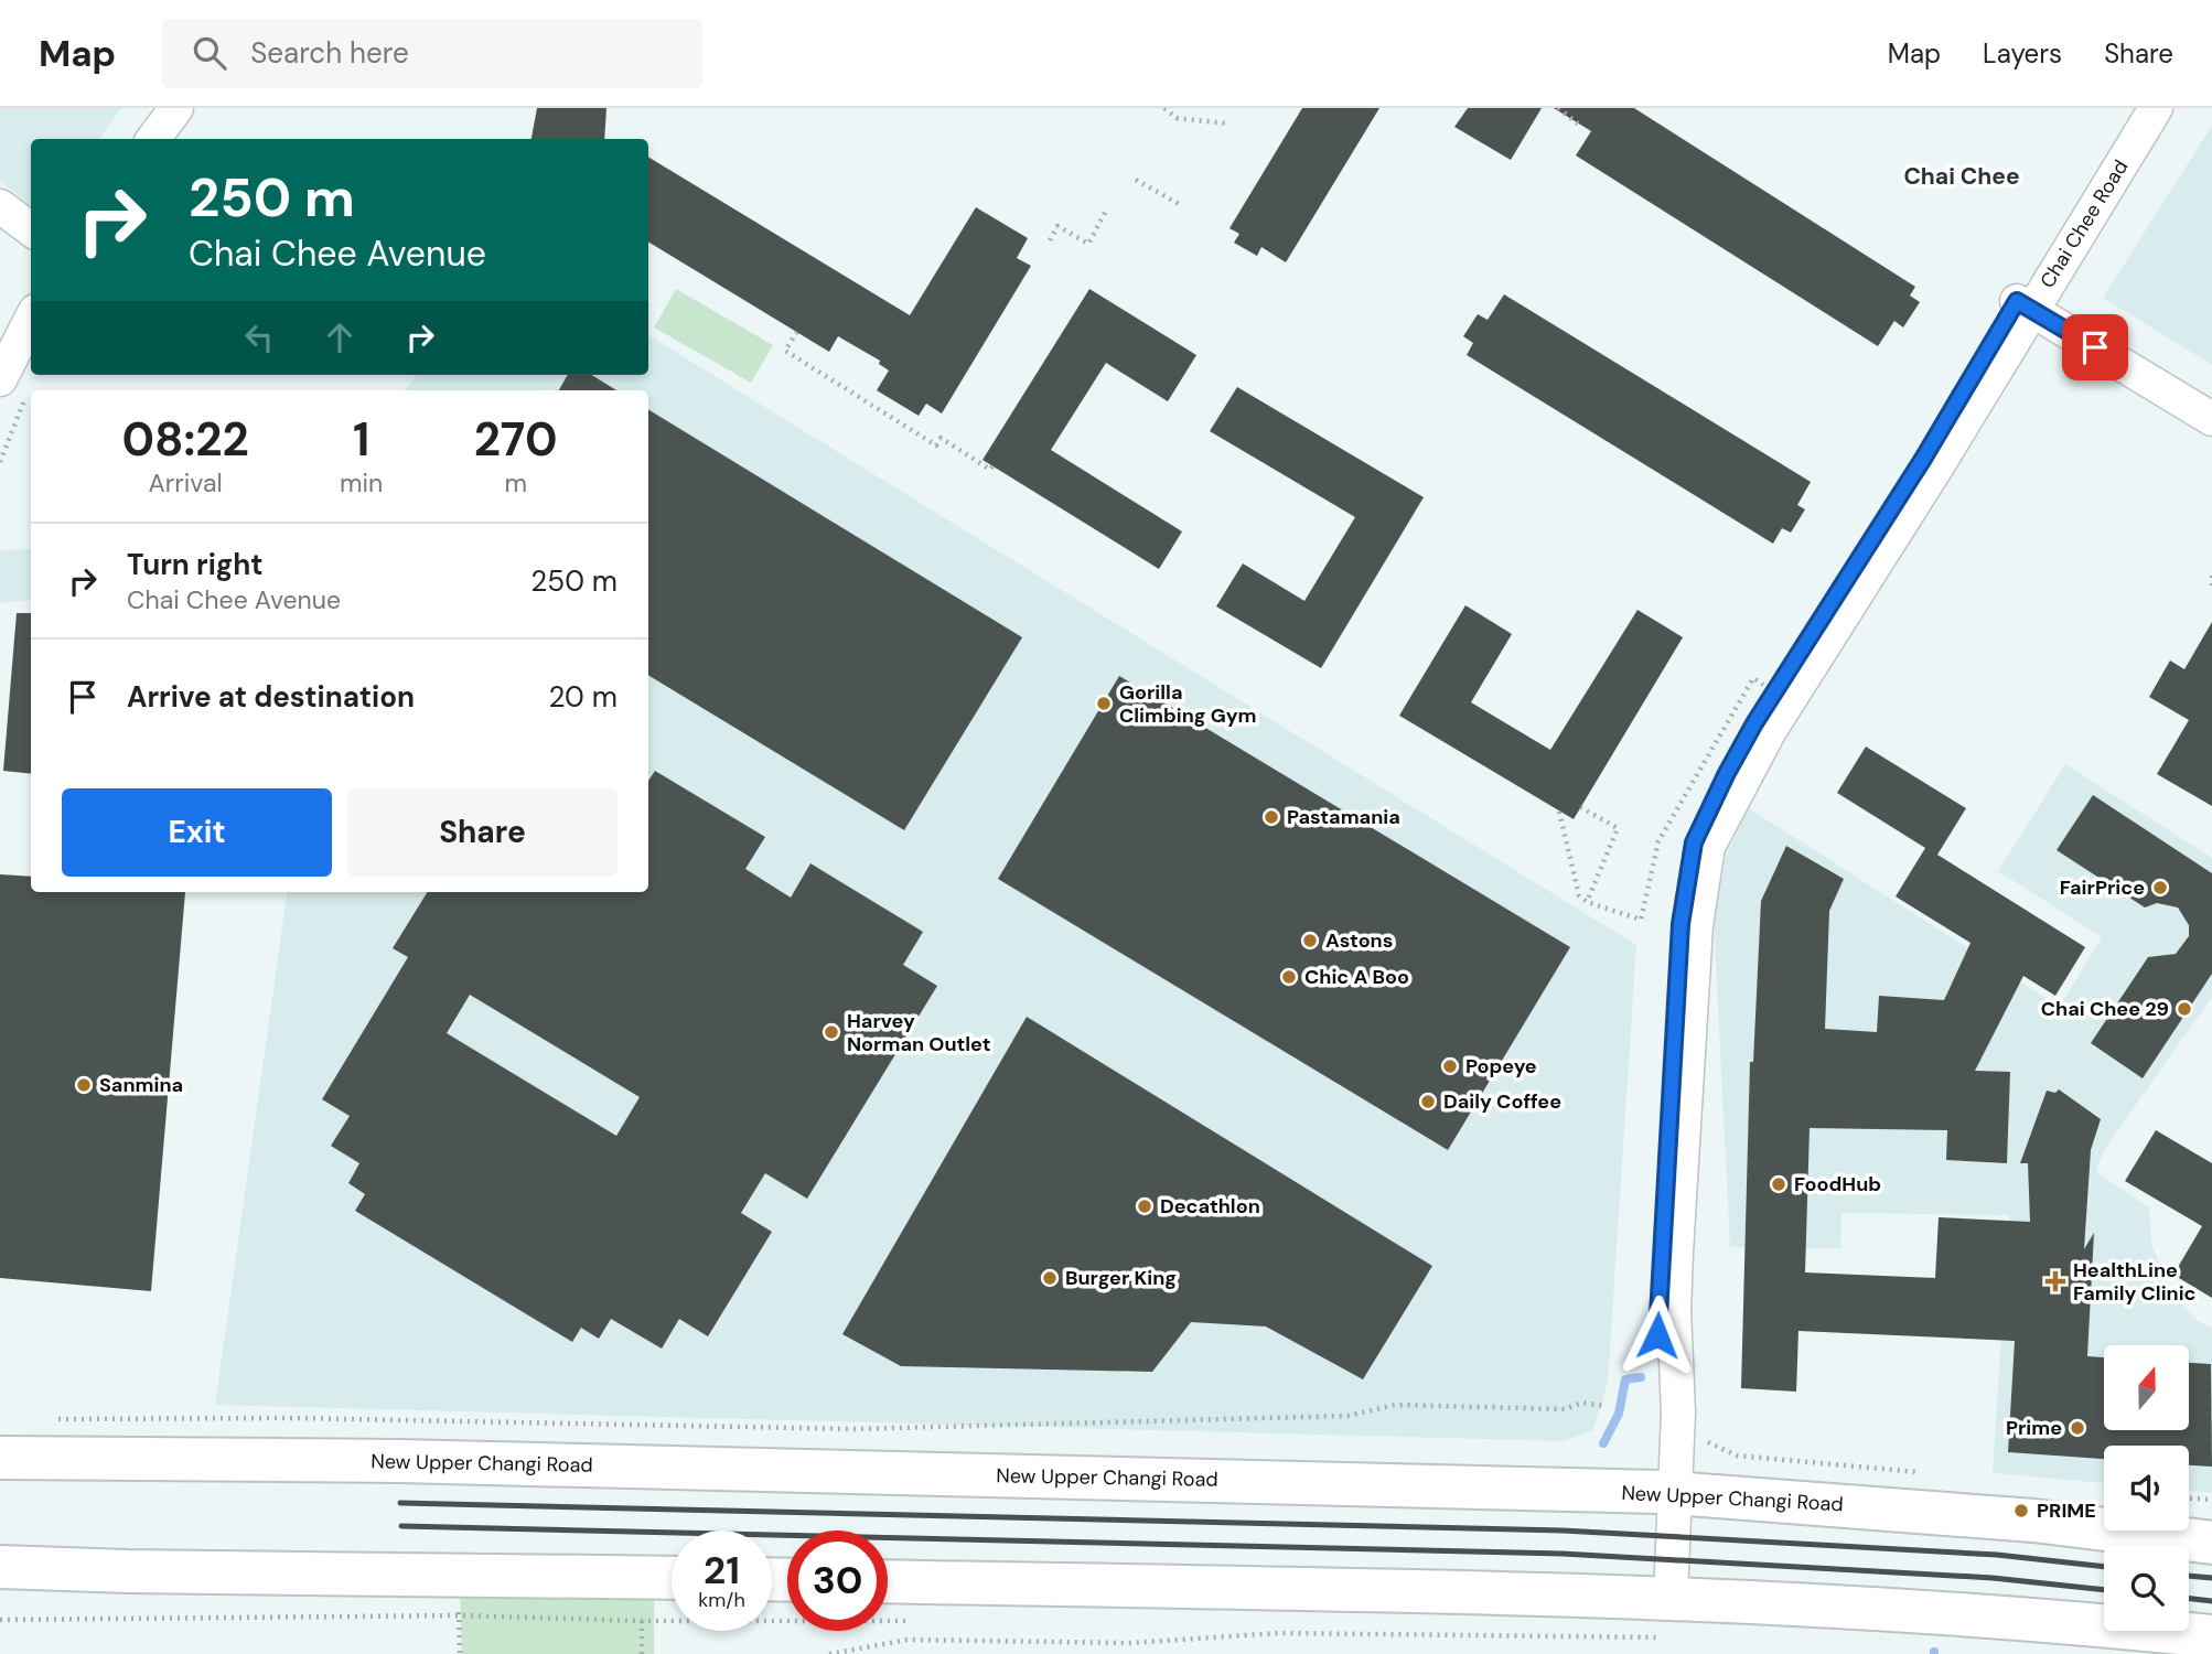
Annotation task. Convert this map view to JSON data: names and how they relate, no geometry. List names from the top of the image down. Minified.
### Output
{"streets":{"main road":["New Upper Changi Road"],"street":["Chai Chee Road"]},"crossings":[["Chai Chee Road","New Upper Changi Road"]],"districts":["Chai Chee"],"places":{"other":["Gorilla Climbing Gym","Pastamania","FairPrice","Astons","Chic A Boo","Chai Chee 29","Harvey Norman Outlet","Popeye","Sanmina","Daily Coffee","FoodHub","Decathlon","Burger King","Prime","PRIME"],"health":["HealthLine Family Clinic"]},"north":"top","page":{"header":"Map","search":"Search here","nav":["Map","Layers","Share"],"turn":["250 m","Chai Chee Avenue"],"eta":["08:22","Arrival","1","min","270","m"],"list":[{"name":"Turn right","note":"Chai Chee Avenue","value":"250 m"},{"name":"Arrive at destination","value":"20 m"}],"buttons":["Exit","Share"],"speed":"21 km/h","limit":"30"}}
